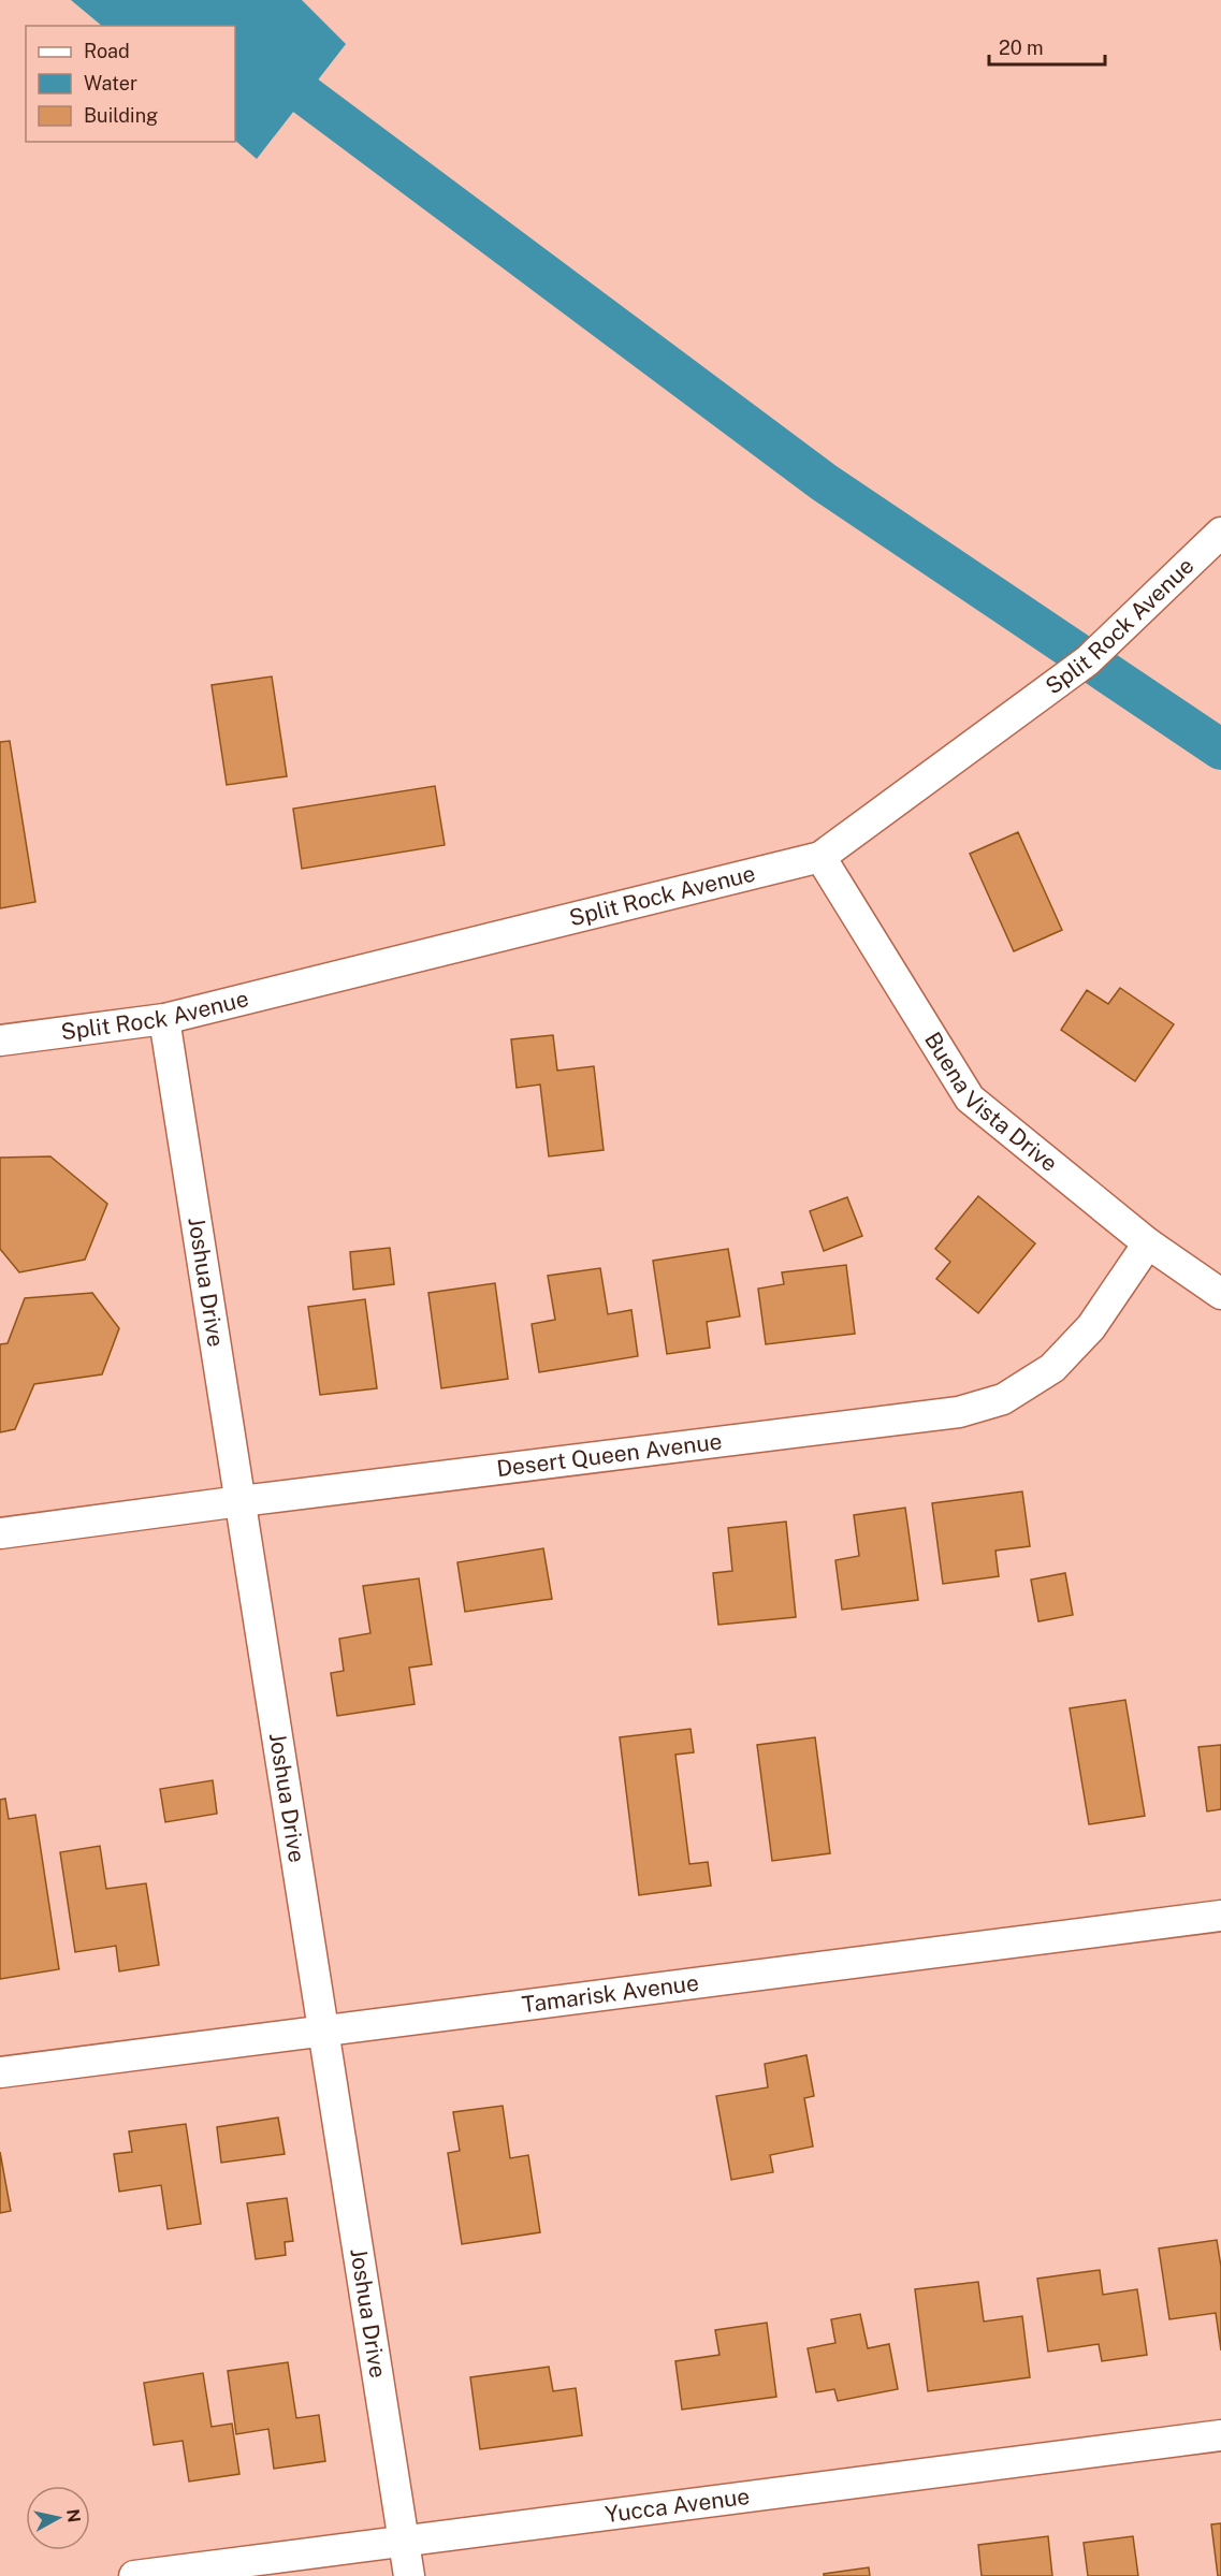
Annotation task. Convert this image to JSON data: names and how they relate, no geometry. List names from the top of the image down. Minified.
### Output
{"streets":{"street":["Split Rock Avenue","Buena Vista Drive","Joshua Drive","Desert Queen Avenue","Tamarisk Avenue","Yucca Avenue"]},"crossings":[["Split Rock Avenue","Buena Vista Drive"],["Split Rock Avenue","Joshua Drive"],["Buena Vista Drive","Desert Queen Avenue"],["Joshua Drive","Desert Queen Avenue"],["Joshua Drive","Tamarisk Avenue"],["Joshua Drive","Yucca Avenue"]],"legend":["Road","Water","Building"],"scale_bar":"20 m","north":"right"}
